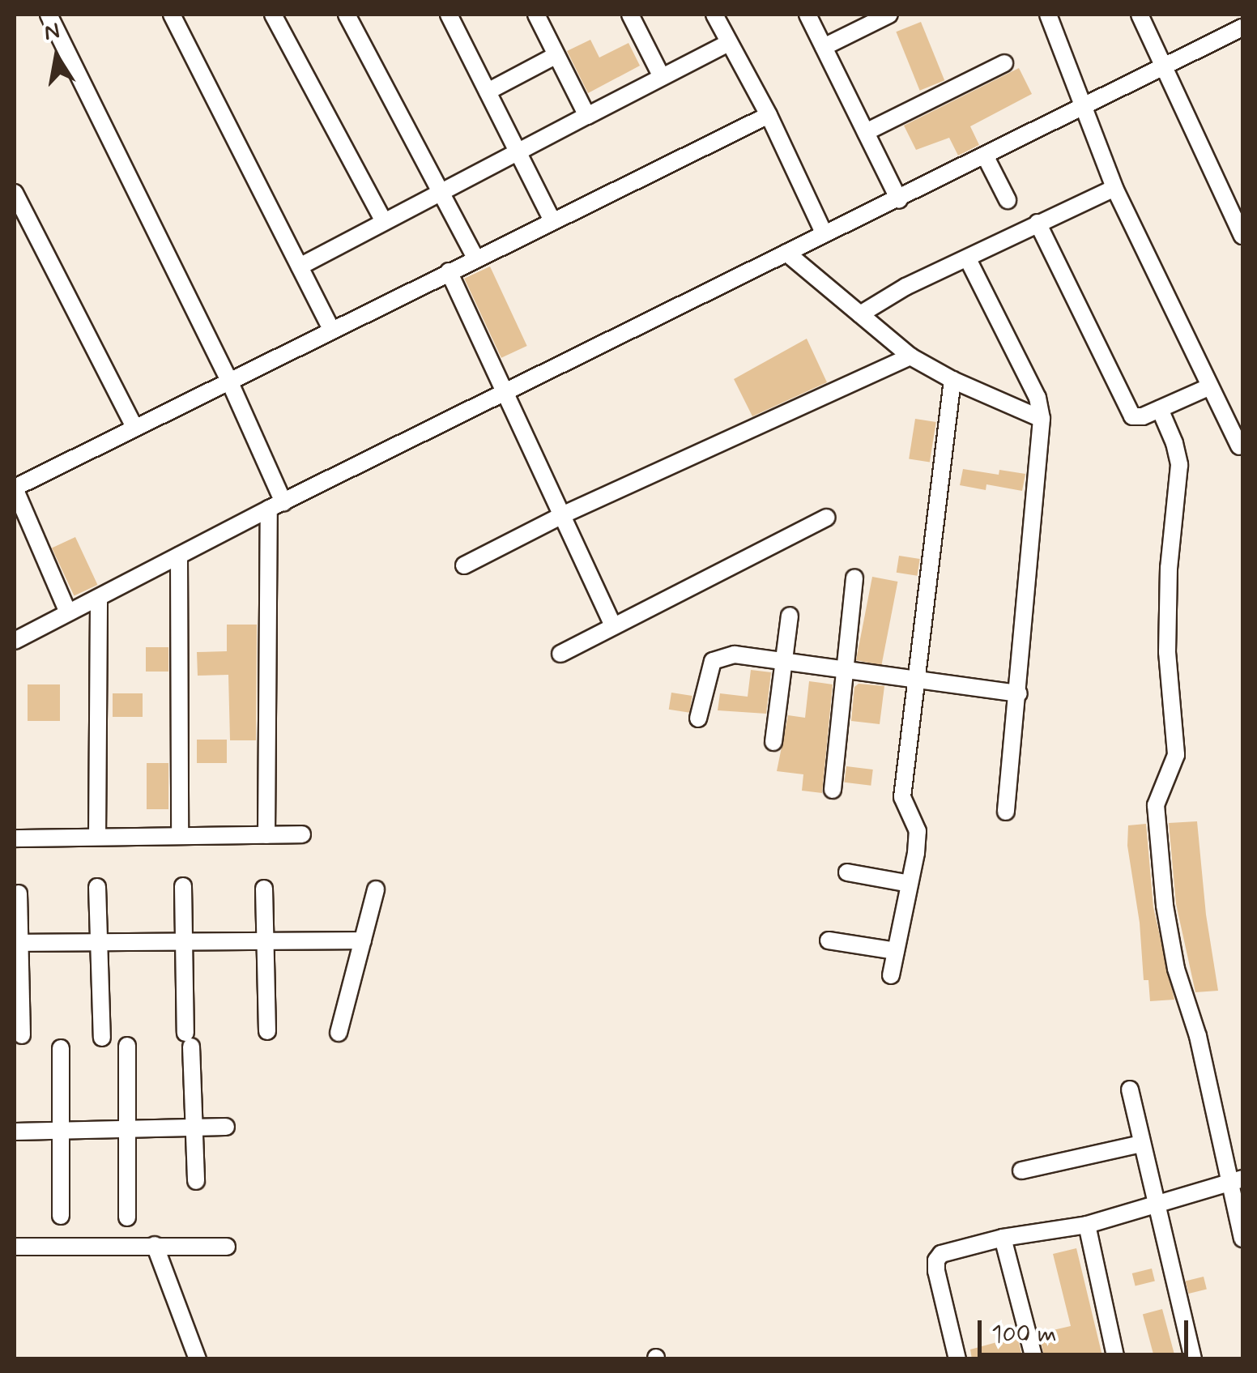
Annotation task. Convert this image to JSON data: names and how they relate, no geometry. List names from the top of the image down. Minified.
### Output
{"scale_bar":"100 m","north":"top"}
